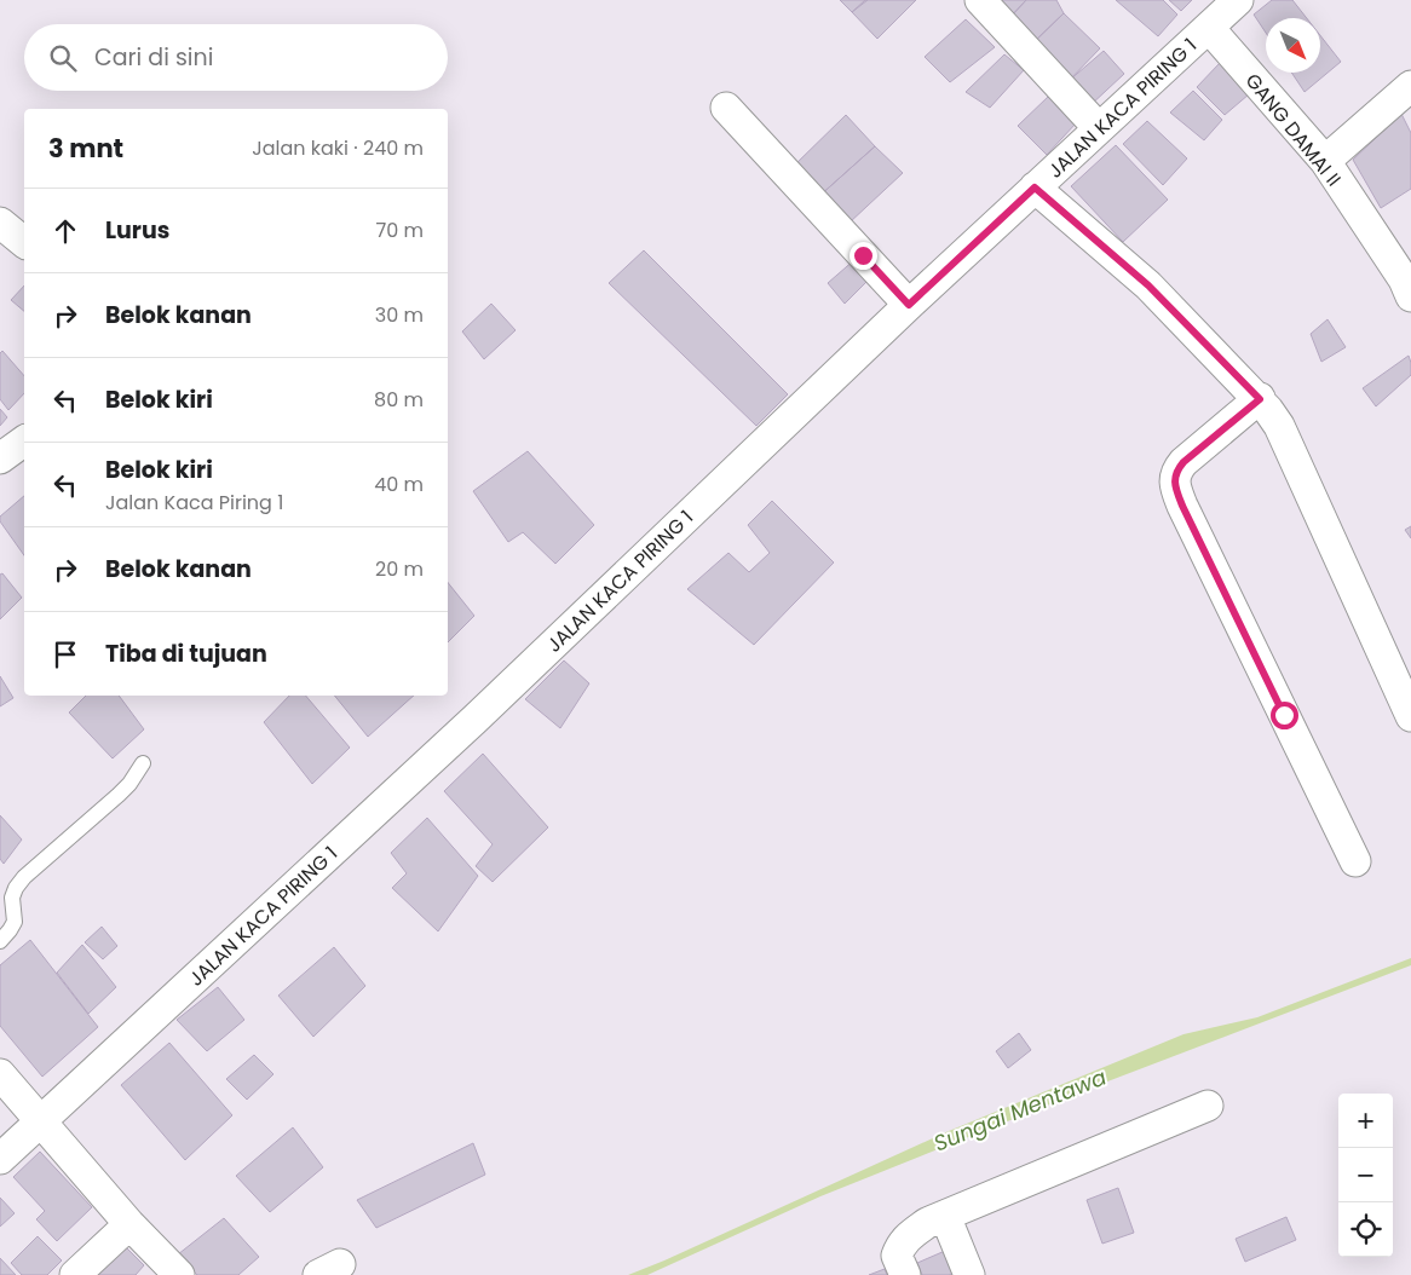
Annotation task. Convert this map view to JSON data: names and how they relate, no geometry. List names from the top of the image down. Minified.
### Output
{"streets":{"street":["JALAN KACA PIRING 1","GANG DAMAI II"]},"crossings":[["JALAN KACA PIRING 1","GANG DAMAI II"]],"water":["Sungai Mentawa"],"north":"bottom right","page":{"search":"Cari di sini","heading":["3 mnt","Jalan kaki · 240 m"],"list":[["Lurus","70 m"],["Belok kanan","30 m"],["Belok kiri","80 m"],["Belok kiri","Jalan Kaca Piring 1","40 m"],["Belok kanan","20 m"],"Tiba di tujuan"],"map_buttons":["+","−"]}}
